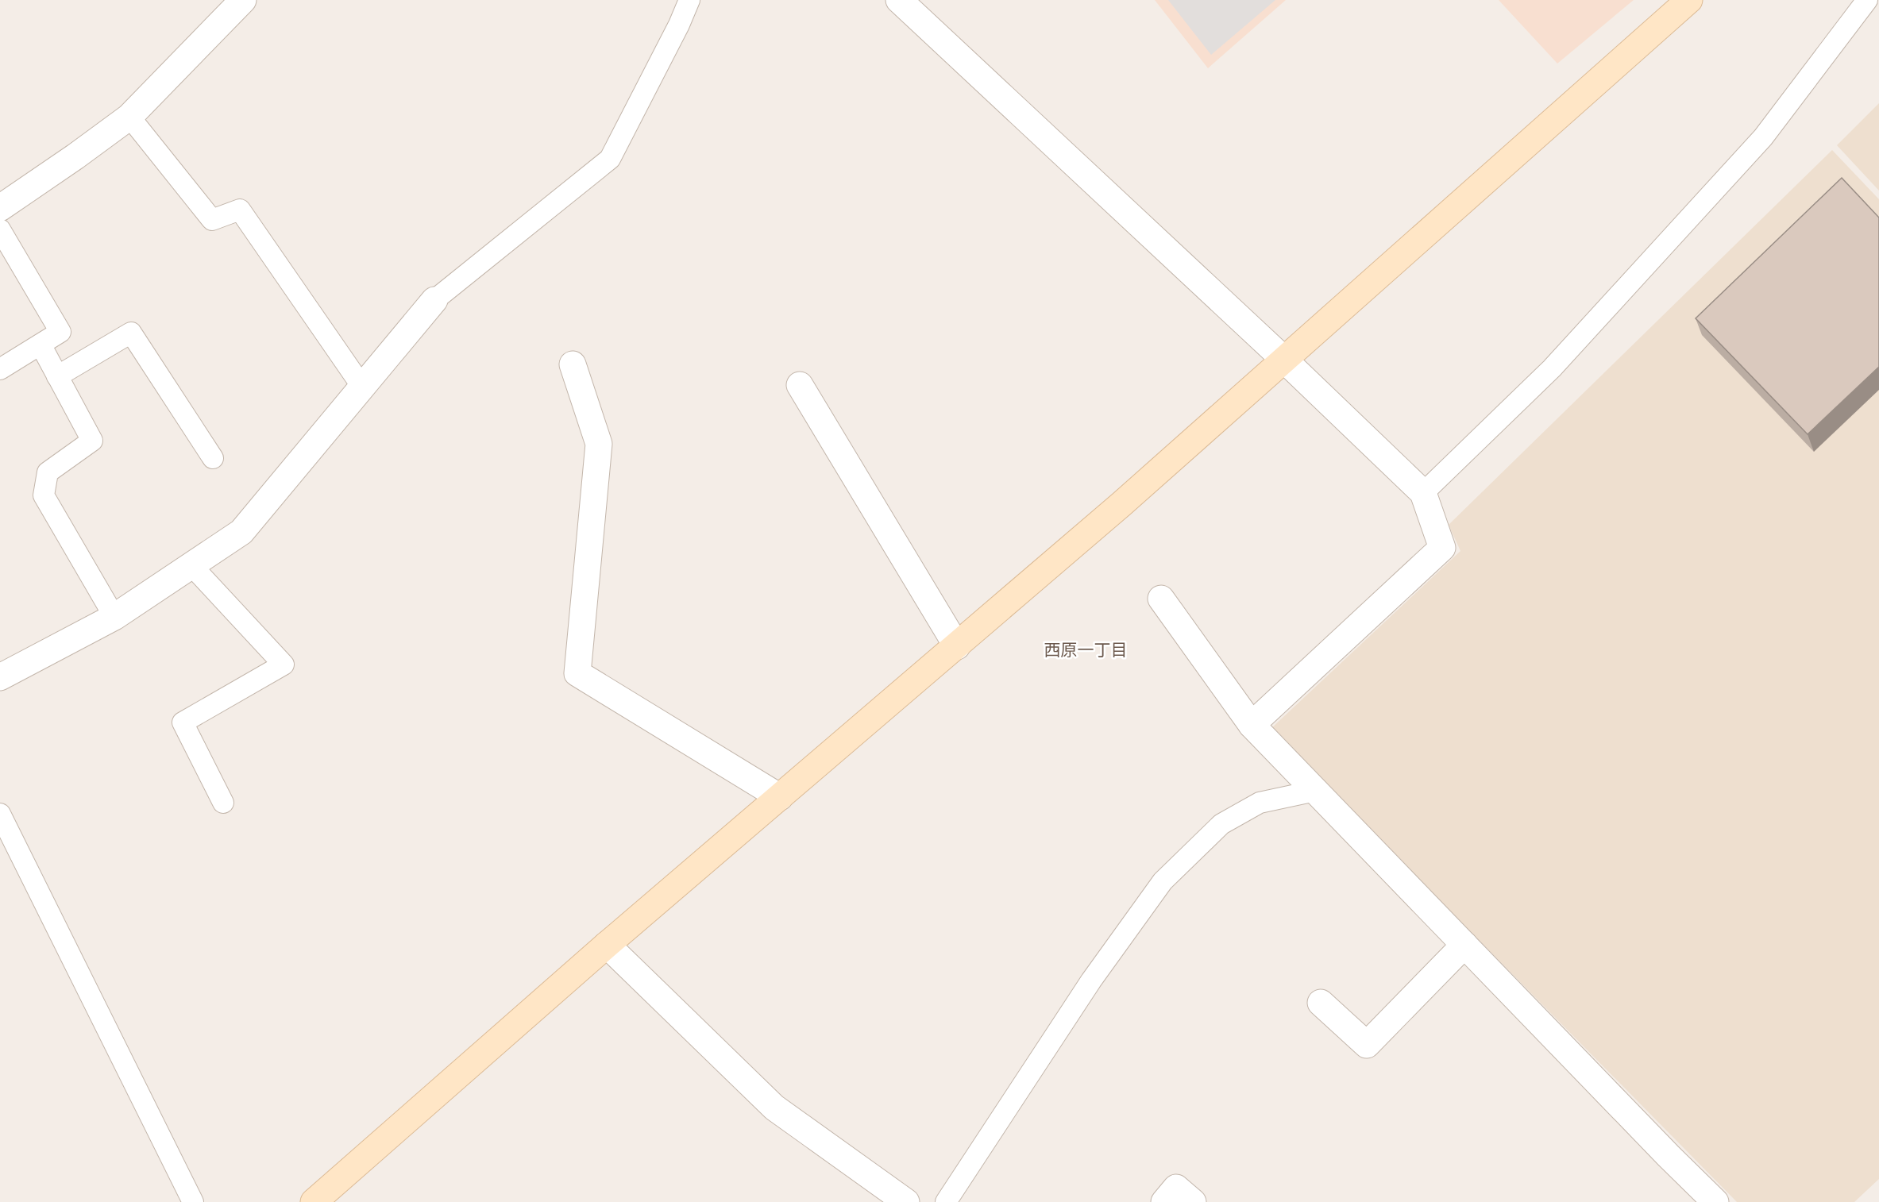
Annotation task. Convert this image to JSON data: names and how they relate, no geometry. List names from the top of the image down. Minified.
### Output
{"districts":["西原一丁目"]}
